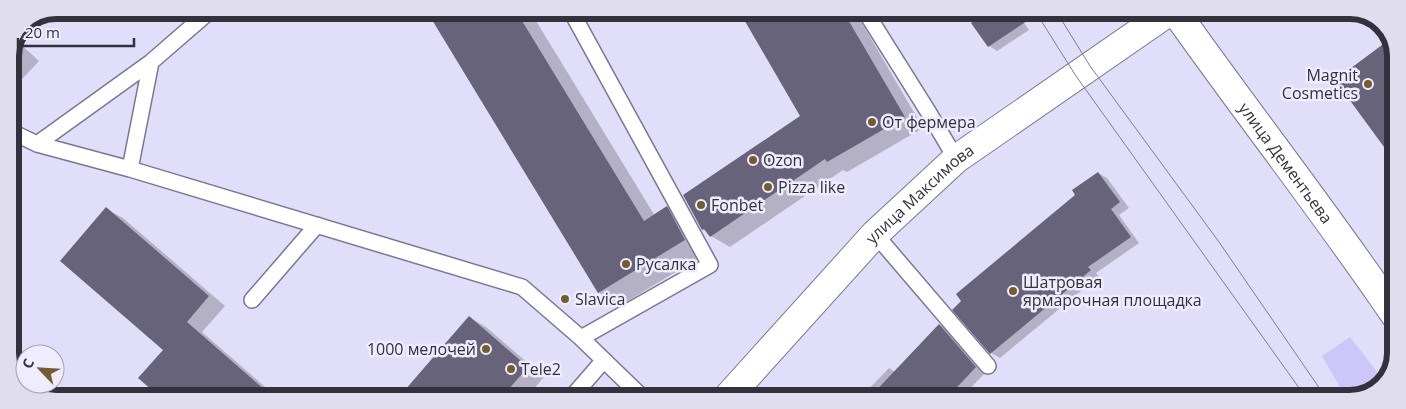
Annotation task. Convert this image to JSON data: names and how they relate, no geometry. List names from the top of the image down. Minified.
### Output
{"streets":{"main road":["улица Дементьева","улица Максимова"]},"places":["Magnit Cosmetics","От фермера","Ozon","Pizza like","Fonbet","Русалка","Шатровая ярмарочная площадка","Slavica","1000 мелочей","Tele2"],"scale_bar":"20 m","north":"top left"}
